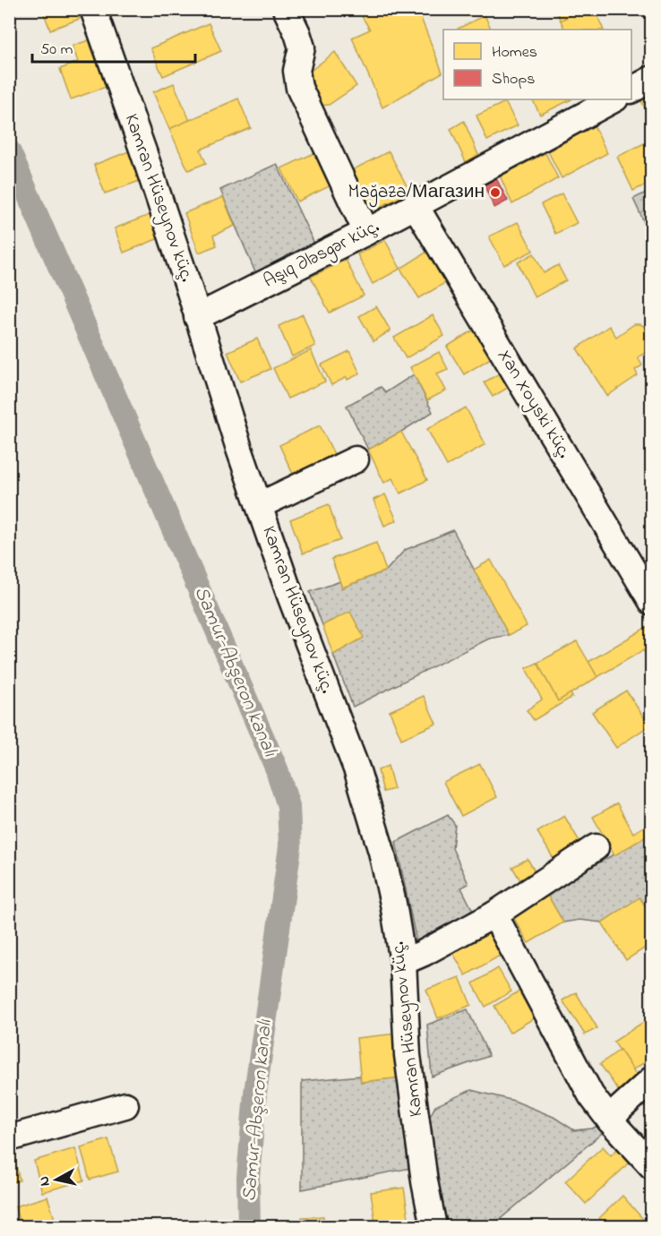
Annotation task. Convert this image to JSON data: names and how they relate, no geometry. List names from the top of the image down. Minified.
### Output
{"streets":{"street":["Kamran Hüseynov küç.","Aşıq Ələsgər küç.","Xan Xoyski küç."]},"crossings":[["Kamran Hüseynov küç.","Aşıq Ələsgər küç."],["Aşıq Ələsgər küç.","Xan Xoyski küç."]],"water":["Samur-Abşeron kanalı"],"places":["Mağaza/Магазин"],"legend":["Homes","Shops"],"scale_bar":"50 m","north":"left"}
